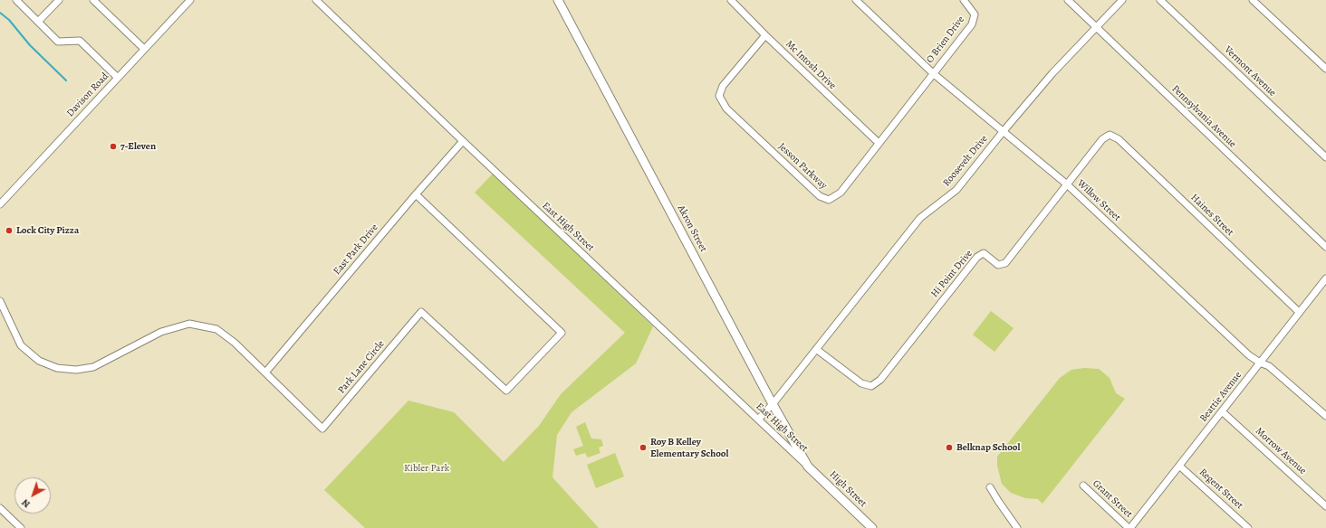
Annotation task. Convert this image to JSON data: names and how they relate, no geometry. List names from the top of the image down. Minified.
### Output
{"streets":{"main road":["Akron Street","High Street"],"street":["O Brien Drive","Mc Intosh Drive","Vermont Avenue","Davison Road","Pennsylvania Avenue","Roosevelt Drive","Jesson Parkway","Willow Street","Haines Street","East High Street","East Park Drive","Hi Point Drive","Park Lane Circle","Beattie Avenue","Morrow Avenue","Regent Street","Grant Street"]},"crossings":[["O Brien Drive","Jesson Parkway"],["O Brien Drive","Willow Street"],["Mc Intosh Drive","Jesson Parkway"],["Pennsylvania Avenue","Roosevelt Drive"],["Roosevelt Drive","Willow Street"],["Roosevelt Drive","East High Street"],["Roosevelt Drive","Akron Street"],["Roosevelt Drive","Hi Point Drive"],["Jesson Parkway","Willow Street"],["Willow Street","Hi Point Drive"],["Willow Street","Beattie Avenue"],["Haines Street","Hi Point Drive"],["Haines Street","Beattie Avenue"],["East High Street","Akron Street"],["East High Street","East Park Drive"],["East High Street","High Street"],["Akron Street","High Street"],["East Park Drive","Park Lane Circle"],["Beattie Avenue","Morrow Avenue"],["Beattie Avenue","Regent Street"],["Beattie Avenue","Grant Street"]],"parks":["Kibler Park"],"places":["7-Eleven","Lock City Pizza","Roy B Kelley Elementary School","Belknap School"],"north":"bottom left"}
